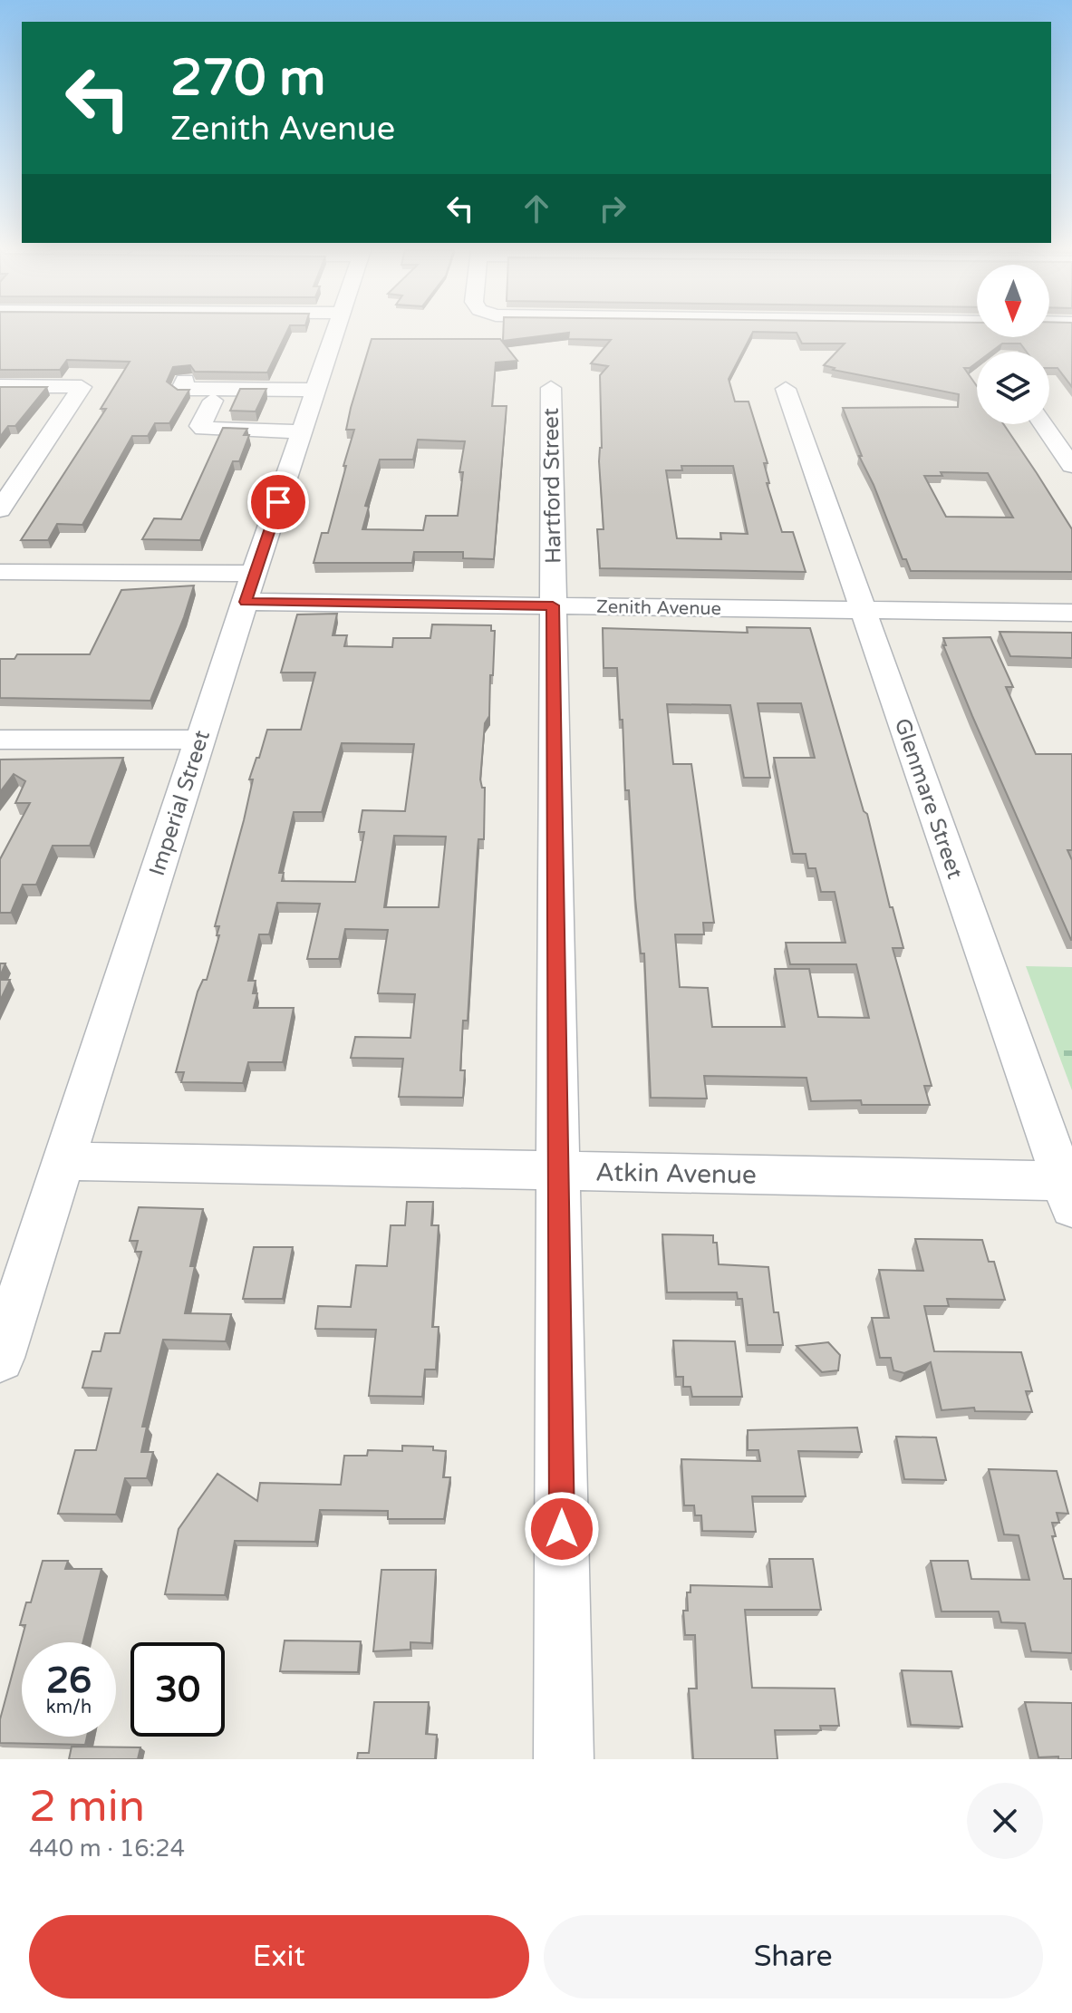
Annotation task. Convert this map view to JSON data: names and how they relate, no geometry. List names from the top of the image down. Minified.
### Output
{"streets":{"street":["Hartford Street","Zenith Avenue","Glenmare Street","Imperial Street","Atkin Avenue"]},"crossings":[["Hartford Street","Zenith Avenue"],["Hartford Street","Atkin Avenue"],["Zenith Avenue","Glenmare Street"],["Zenith Avenue","Imperial Street"],["Glenmare Street","Atkin Avenue"],["Imperial Street","Atkin Avenue"]],"north":"bottom","page":{"turn":["270 m","Zenith Avenue"],"speed":"26 km/h","limit":"30","heading":["2 min","440 m · 16:24"],"buttons":["Exit","Share"]}}
